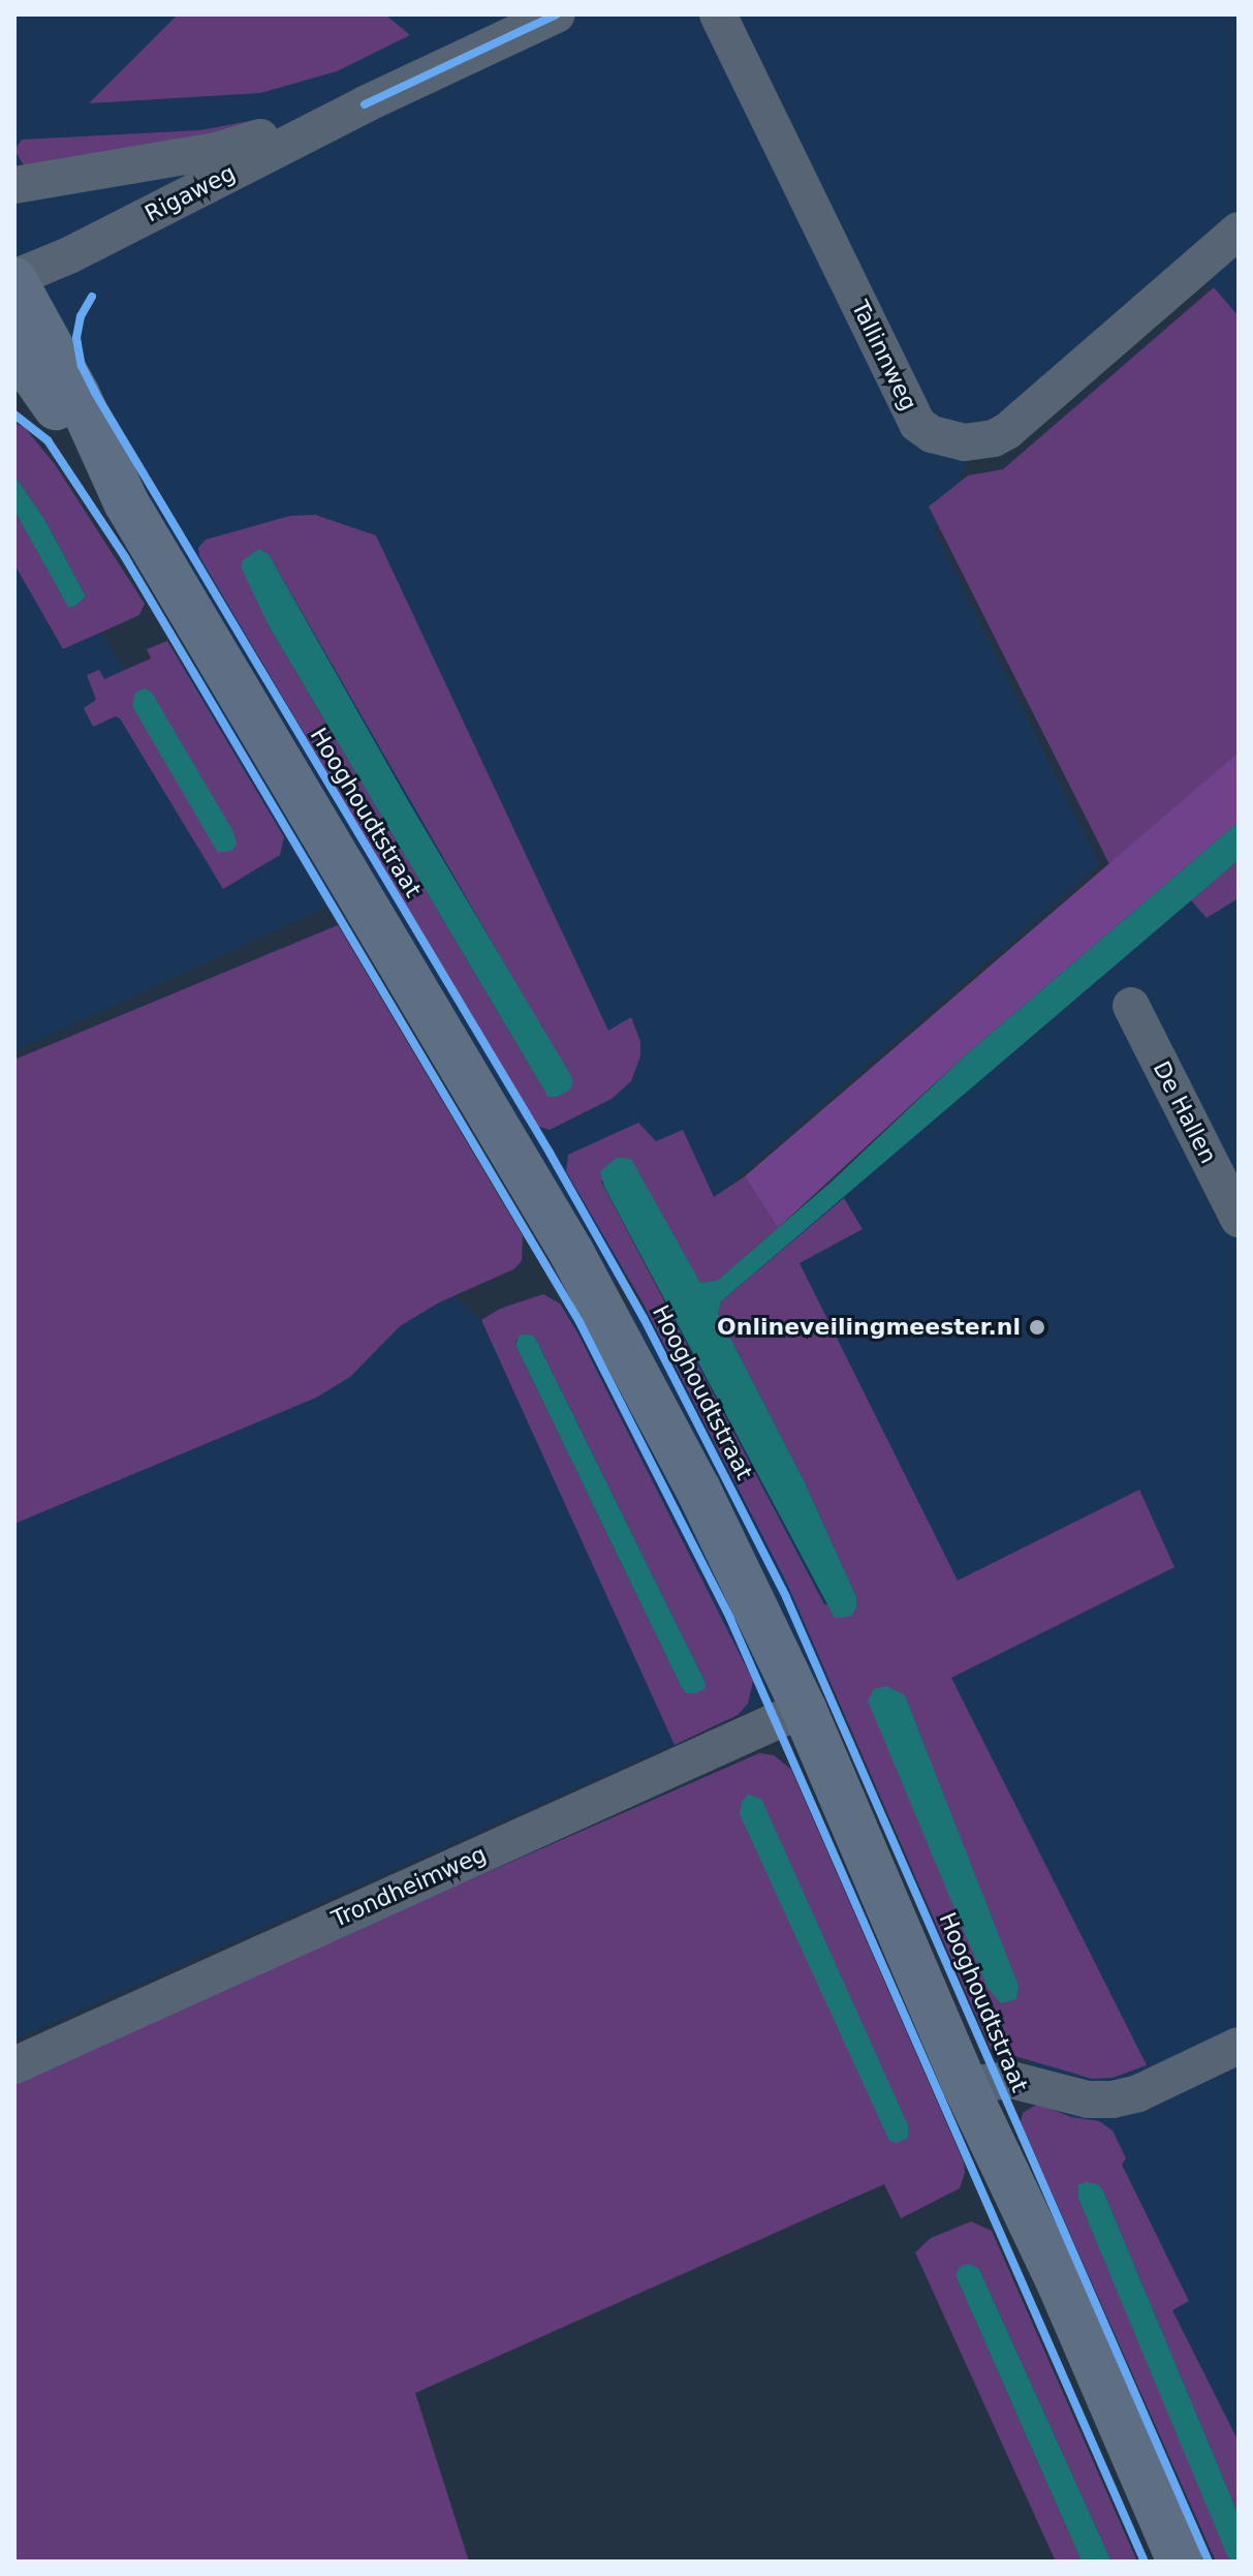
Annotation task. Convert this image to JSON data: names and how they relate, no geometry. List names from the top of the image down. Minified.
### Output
{"streets":{"street":["Rigaweg","Tallinnweg","Hooghoudtstraat","De Hallen","Trondheimweg"]},"crossings":[["Rigaweg","Hooghoudtstraat"],["Hooghoudtstraat","Trondheimweg"]],"places":["Onlineveilingmeester.nl"]}
